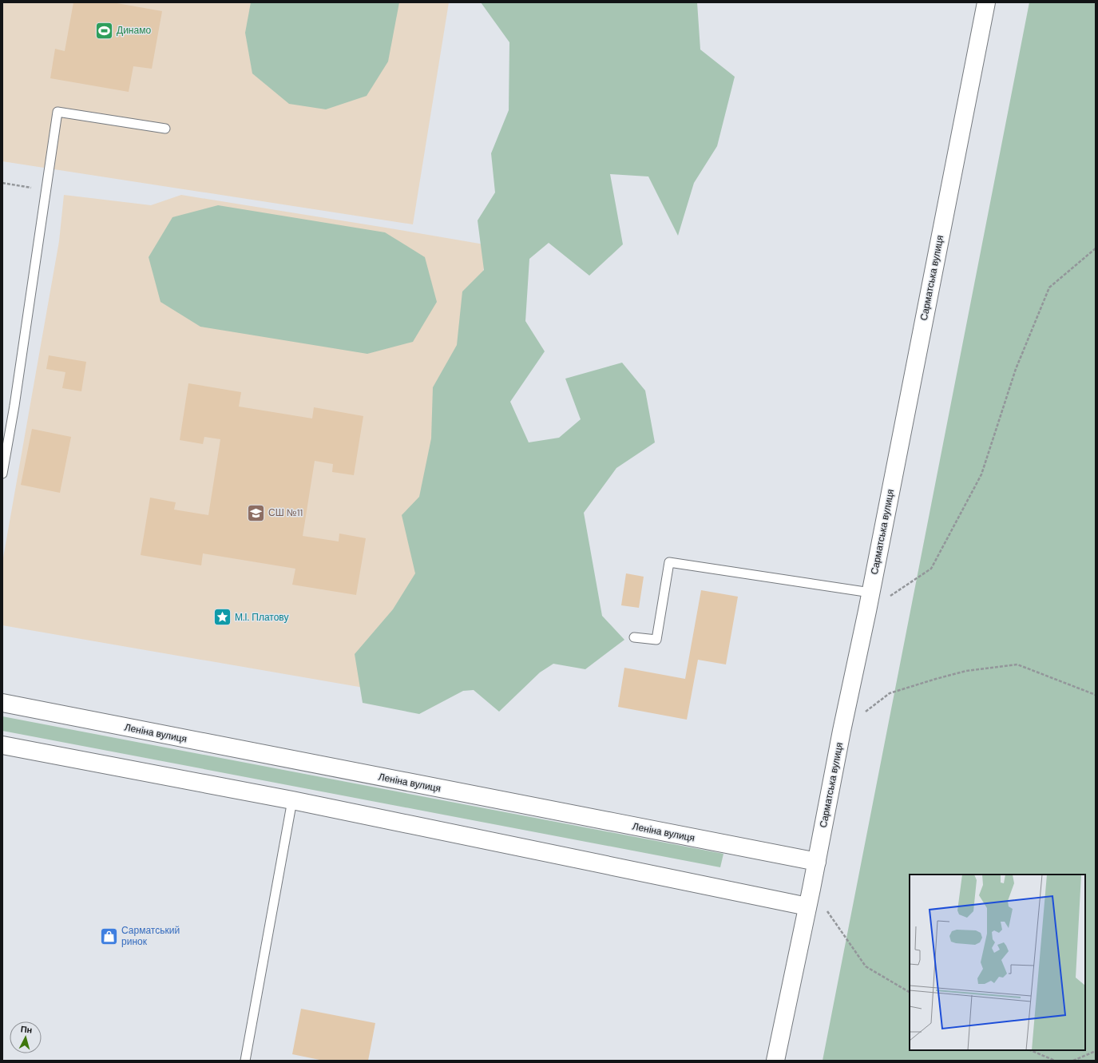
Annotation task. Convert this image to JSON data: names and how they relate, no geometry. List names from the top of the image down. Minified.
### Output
{"streets":{"street":["Сарматська вулиця","Леніна вулиця"]},"crossings":[["Сарматська вулиця","Леніна вулиця"]],"places":{"sports":["Динамо"],"school or university":["СШ №11"],"place":["М.І. Платову"],"shop":["Сарматський ринок"]},"north":"top"}
